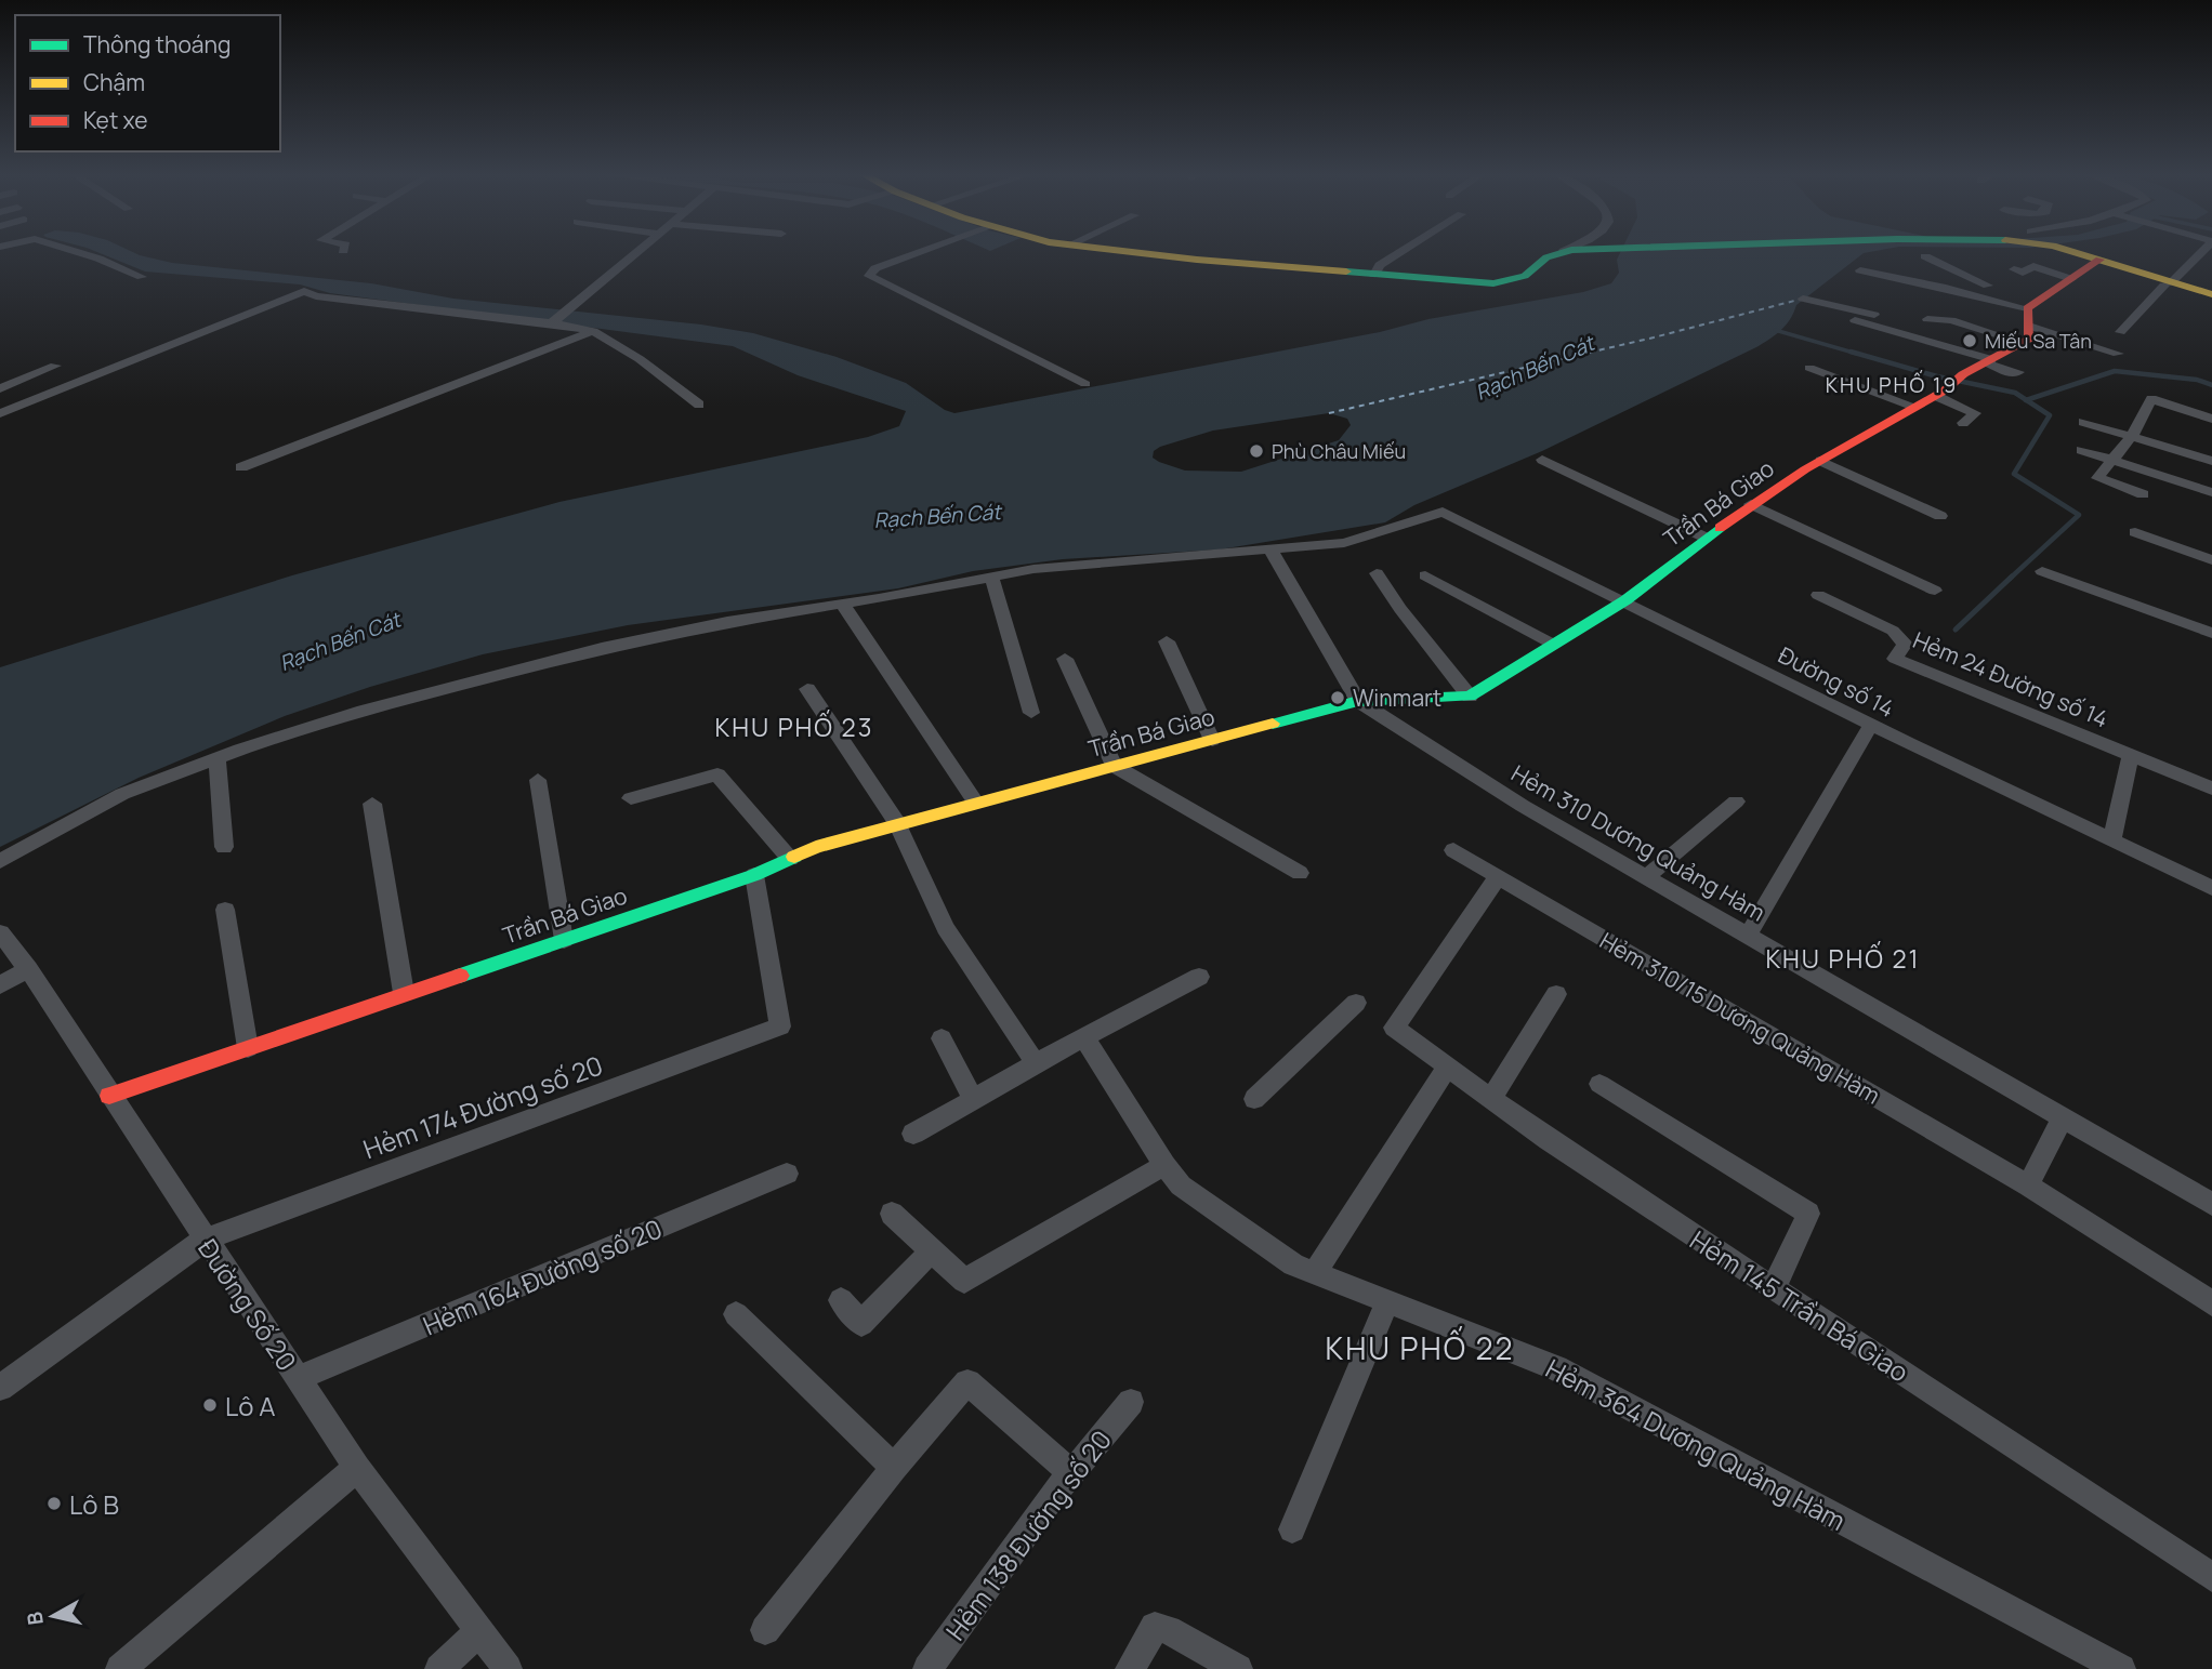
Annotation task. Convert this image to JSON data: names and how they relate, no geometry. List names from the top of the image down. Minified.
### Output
{"streets":{"street":["Trần Bá Giao","Hẻm 24 Đường số 14","Đường số 14","Hẻm 310 Dương Quảng Hàm","Hẻm 310/15 Dương Quảng Hàm","Hẻm 174 Đường số 20","Hẻm 164 Đường số 20","Đường Số 20","Hẻm 145 Trần Bá Giao","Hẻm 364 Dương Quảng Hàm","Hẻm 138 Đường số 20"]},"crossings":[["Trần Bá Giao","Đường số 14"],["Trần Bá Giao","Hẻm 310 Dương Quảng Hàm"],["Trần Bá Giao","Hẻm 174 Đường số 20"],["Trần Bá Giao","Đường Số 20"],["Hẻm 310/15 Dương Quảng Hàm","Hẻm 145 Trần Bá Giao"],["Hẻm 174 Đường số 20","Đường Số 20"],["Hẻm 164 Đường số 20","Đường Số 20"]],"districts":["KHU PHỐ 19","KHU PHỐ 23","KHU PHỐ 21","KHU PHỐ 22"],"water":["Rạch Bến Cát"],"places":["Miếu Sa Tân","Phù Châu Miếu","Winmart","Lô A","Lô B"],"legend":["Thông thoáng","Chậm","Kẹt xe"],"north":"left"}
